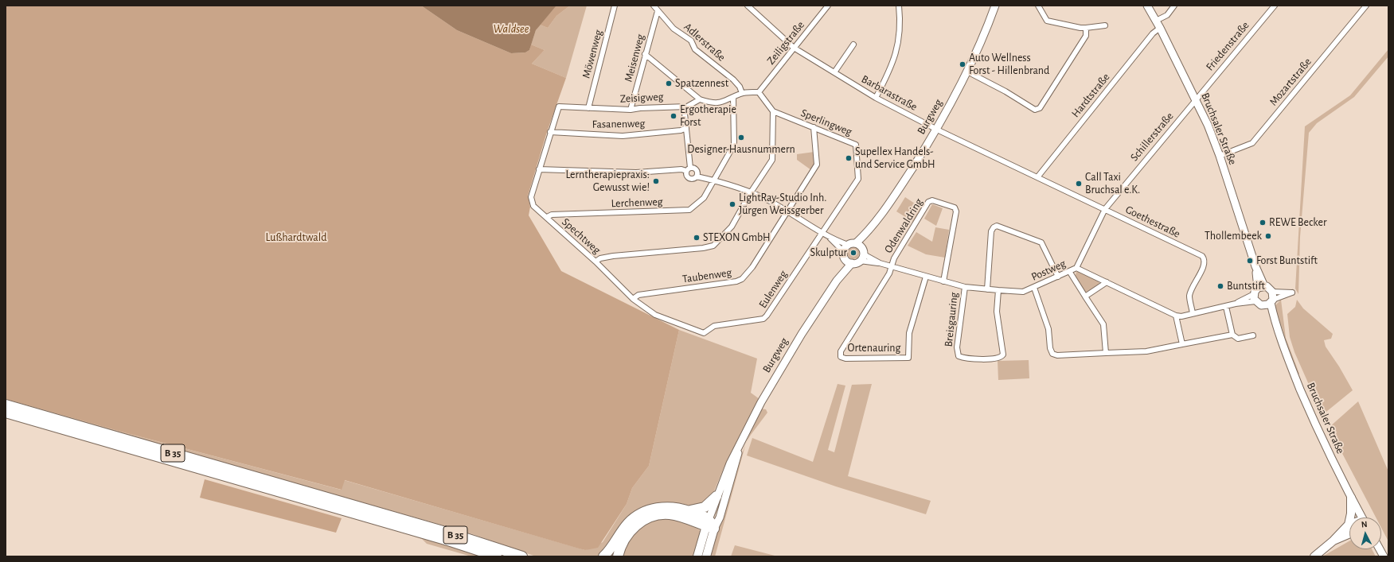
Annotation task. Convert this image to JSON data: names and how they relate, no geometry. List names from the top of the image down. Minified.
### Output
{"streets":{"highway":["B 35"],"street":["Adlerstraße","Zeiligstraße","Friedenstraße","Möwenweg","Meisenweg","Mozartstraße","Barbarastraße","Hardtstraße","Zeisigweg","Burgweg","Sperlingweg","Fasanenweg","Bruchsaler Straße","Schillerstraße","Lerchenweg","Goethestraße","Odenwaldring","Spechtweg","Postweg","Taubenweg","Eulenweg","Breisgauring","Ortenauring"]},"crossings":[["Adlerstraße","Meisenweg"],["Zeiligstraße","Barbarastraße"],["Friedenstraße","Bruchsaler Straße"],["Friedenstraße","Schillerstraße"],["Möwenweg","Zeisigweg"],["Meisenweg","Zeisigweg"],["Mozartstraße","Bruchsaler Straße"],["Barbarastraße","Burgweg"],["Barbarastraße","Goethestraße"],["Hardtstraße","Bruchsaler Straße"],["Hardtstraße","Goethestraße"],["Zeisigweg","Spechtweg"],["Burgweg","Goethestraße"],["Burgweg","Postweg"],["Sperlingweg","Taubenweg"],["Sperlingweg","Eulenweg"],["Fasanenweg","Spechtweg"],["Bruchsaler Straße","Schillerstraße"],["Schillerstraße","Goethestraße"],["Schillerstraße","Postweg"],["Lerchenweg","Spechtweg"],["Odenwaldring","Postweg"],["Odenwaldring","Ortenauring"],["Spechtweg","Taubenweg"],["Spechtweg","Eulenweg"],["Postweg","Breisgauring"],["Postweg","Ortenauring"]],"water":["Waldsee"],"parks":["Lußhardtwald"],"places":["Auto Wellness Forst - Hillenbrand","Spatzennest","Ergotherapie Forst","Designer-Hausnummern","Supellex Handels- und Service GmbH","Lerntherapiepraxis: Gewusst wie!","Call Taxi Bruchsal e.K.","LightRay-Studio Inh. Jürgen Weissgerber","REWE Becker","Thollembeek","STEXON GmbH","Skulptur","Forst Buntstift","Buntstift"],"north":"top"}
